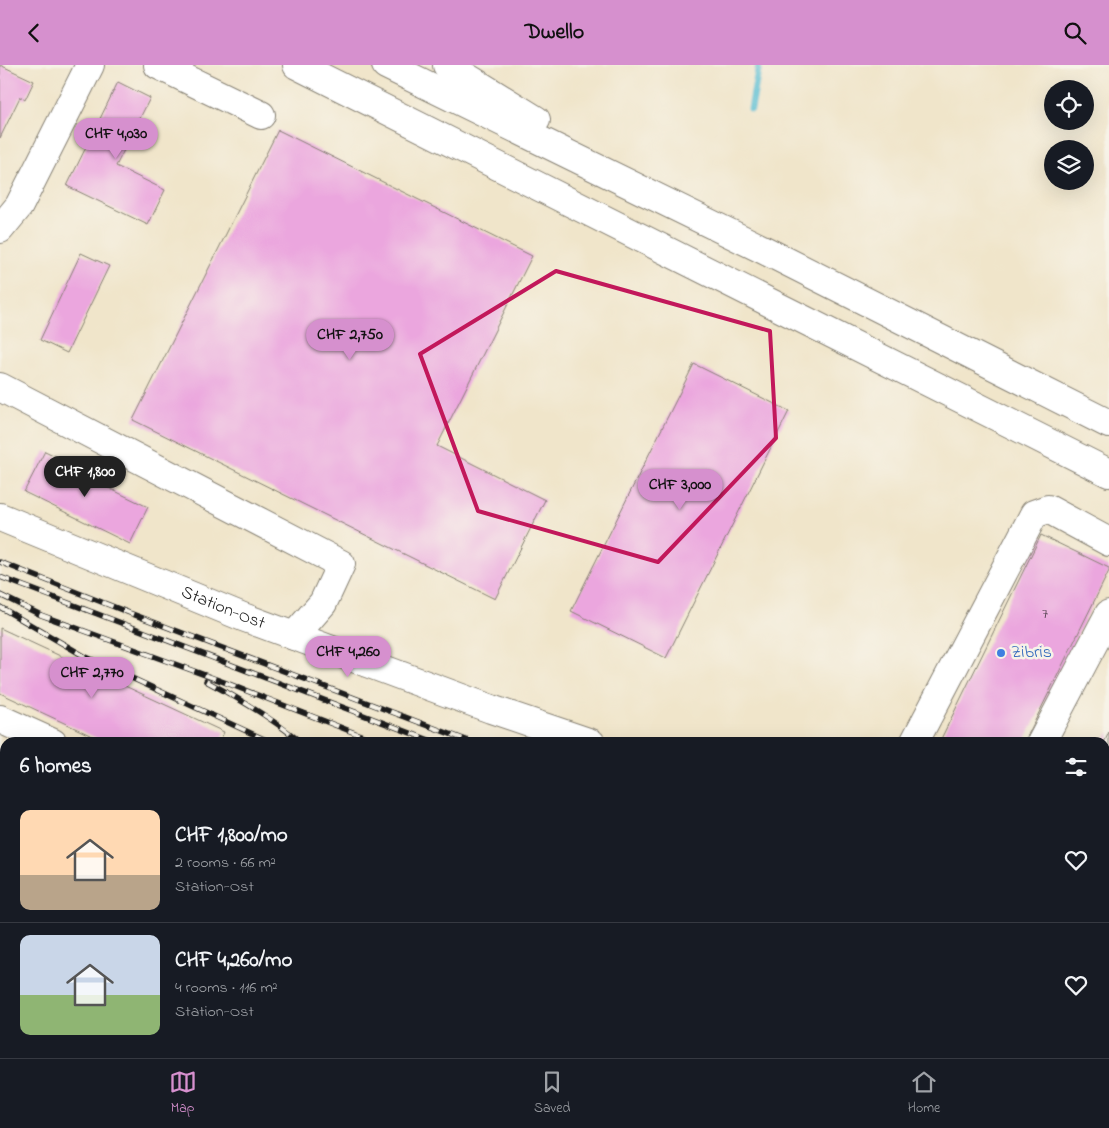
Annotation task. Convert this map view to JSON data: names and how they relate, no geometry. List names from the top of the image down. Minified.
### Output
{"streets":{"main road":["Station-Ost"]},"places":["Zibris"],"house_numbers":["7"],"page":{"header":"Dwello","price":["CHF 4,030","CHF 2,750","CHF 1,800","CHF 3,000","CHF 4,260","CHF 2,770"],"heading":"6 homes","list":[{"name":"CHF 1,800/mo","note":"2 rooms · 66 m² · Station-Ost"},{"name":"CHF 4,260/mo","note":"4 rooms · 116 m² · Station-Ost"}],"tabs":["Map","Saved","Home"]}}
